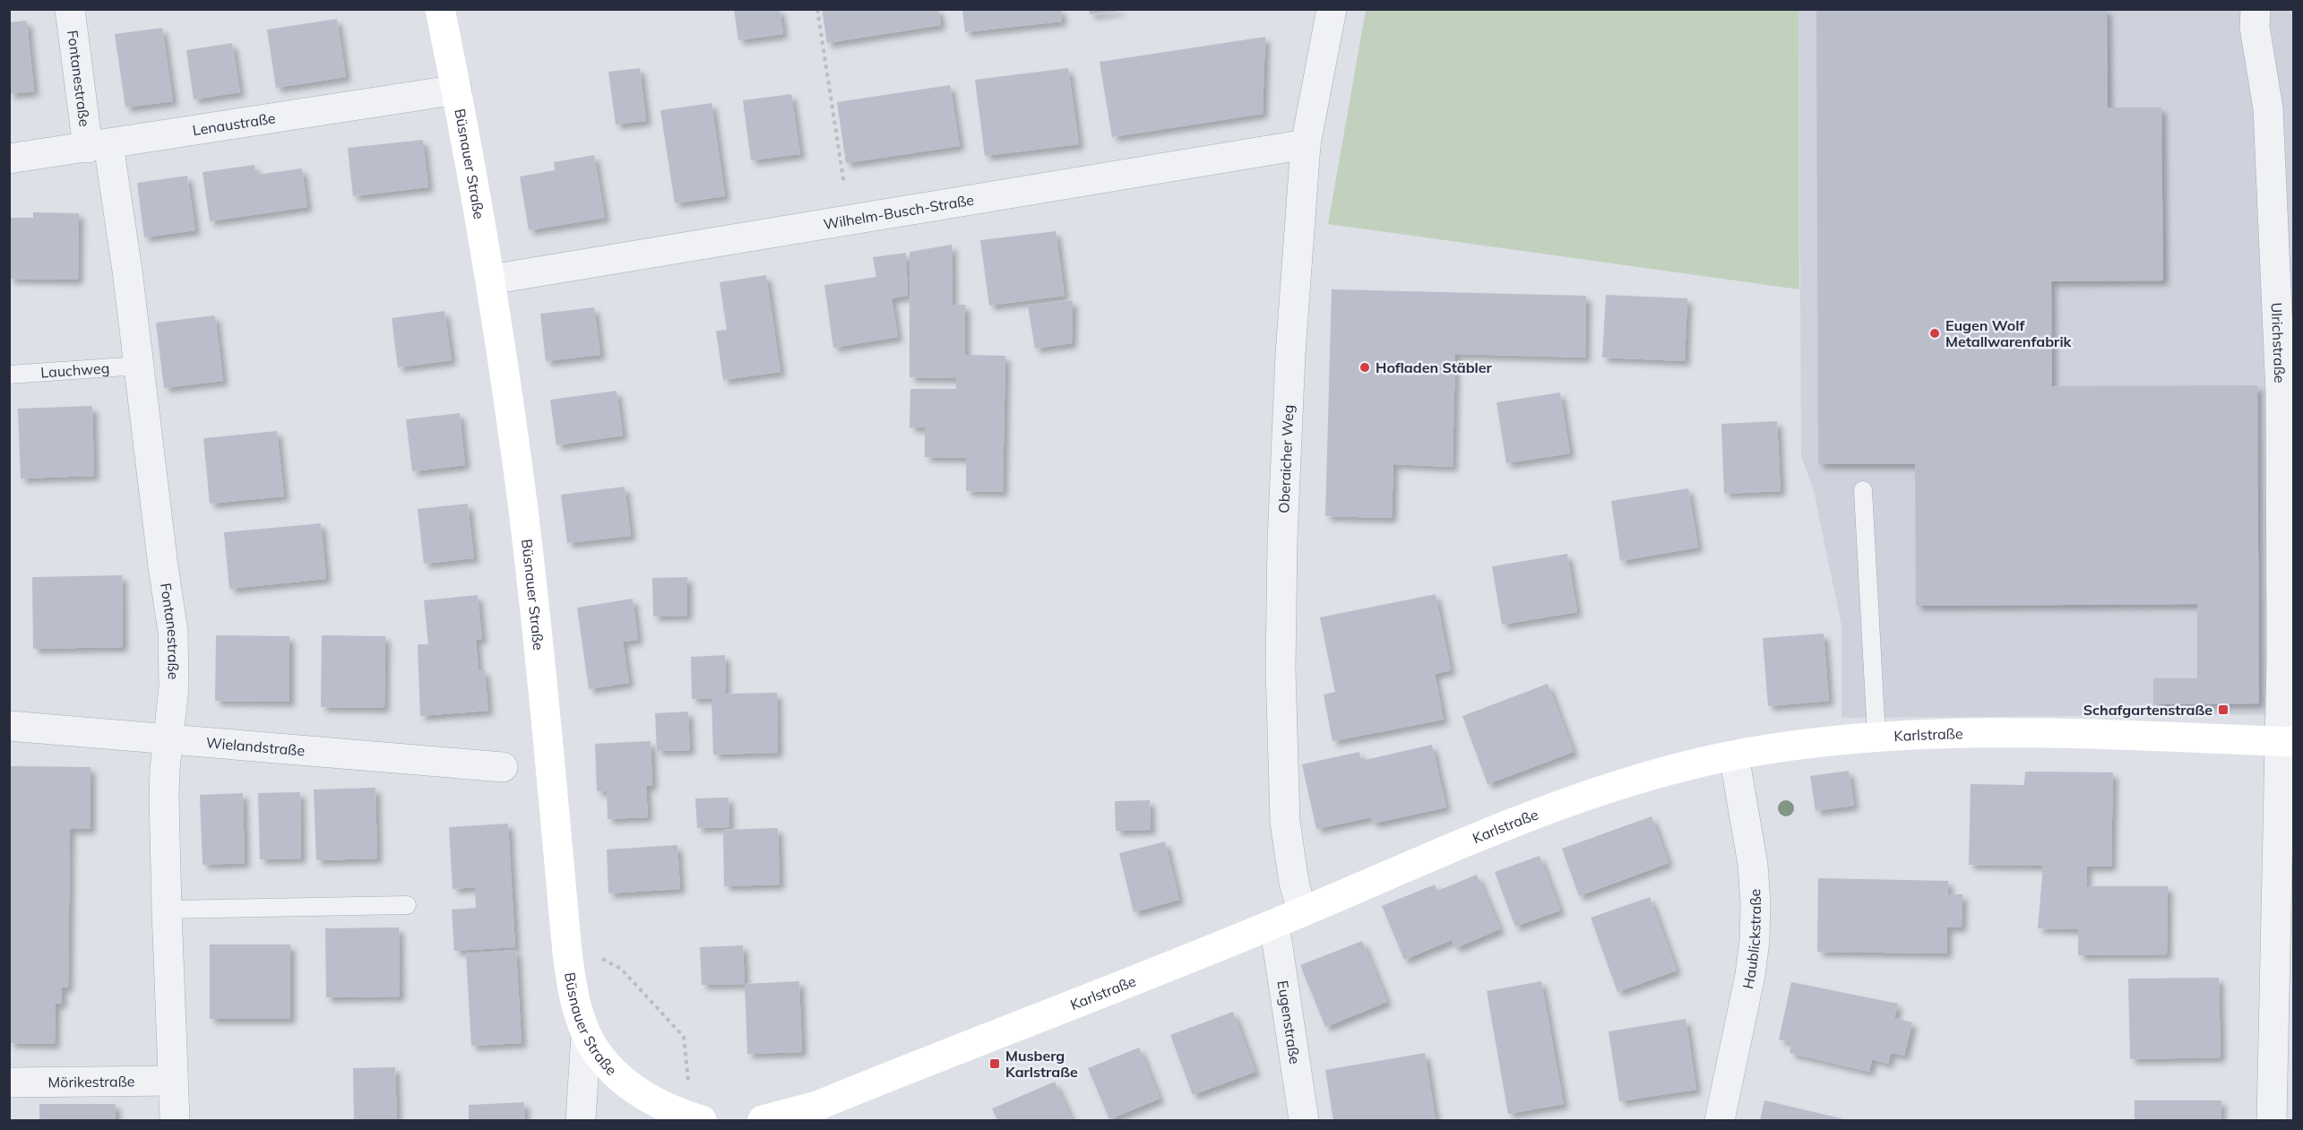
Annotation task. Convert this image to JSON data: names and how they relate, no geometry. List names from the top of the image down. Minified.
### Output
{"streets":{"main road":["Büsnauer Straße","Karlstraße"],"street":["Fontanestraße","Lenaustraße","Wilhelm-Busch-Straße","Ulrichstraße","Oberaicher Weg","Wielandstraße","Haublickstraße","Eugenstraße","Mörikestraße"],"lane":["Lauchweg"]},"crossings":[["Fontanestraße","Lenaustraße"],["Fontanestraße","Lauchweg"],["Fontanestraße","Wielandstraße"],["Fontanestraße","Mörikestraße"],["Lenaustraße","Büsnauer Straße"],["Büsnauer Straße","Wilhelm-Busch-Straße"],["Wilhelm-Busch-Straße","Oberaicher Weg"],["Ulrichstraße","Karlstraße"],["Oberaicher Weg","Karlstraße"],["Karlstraße","Haublickstraße"],["Karlstraße","Eugenstraße"]],"places":{"other":["Eugen Wolf Metallwarenfabrik","Hofladen Stäbler"],"transit":["Schafgartenstraße","Musberg Karlstraße"]}}
